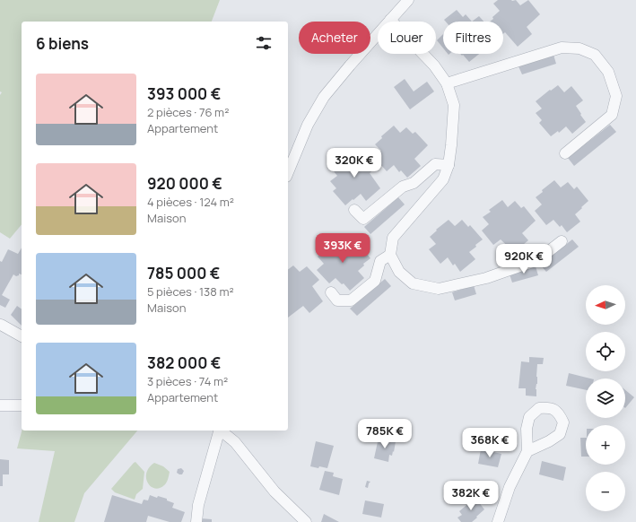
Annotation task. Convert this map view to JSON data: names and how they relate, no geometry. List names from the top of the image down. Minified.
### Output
{"north":"left","page":{"chip":["Acheter","Louer","Filtres"],"heading":"6 biens","list":[{"name":"393 000 €","note":"2 pièces · 76 m² · Appartement"},{"name":"920 000 €","note":"4 pièces · 124 m² · Maison"},{"name":"785 000 €","note":"5 pièces · 138 m² · Maison"},{"name":"382 000 €","note":"3 pièces · 74 m² · Appartement"}],"price":["320K €","393K €","920K €","785K €","368K €","382K €"],"map_buttons":["+","−"]}}
